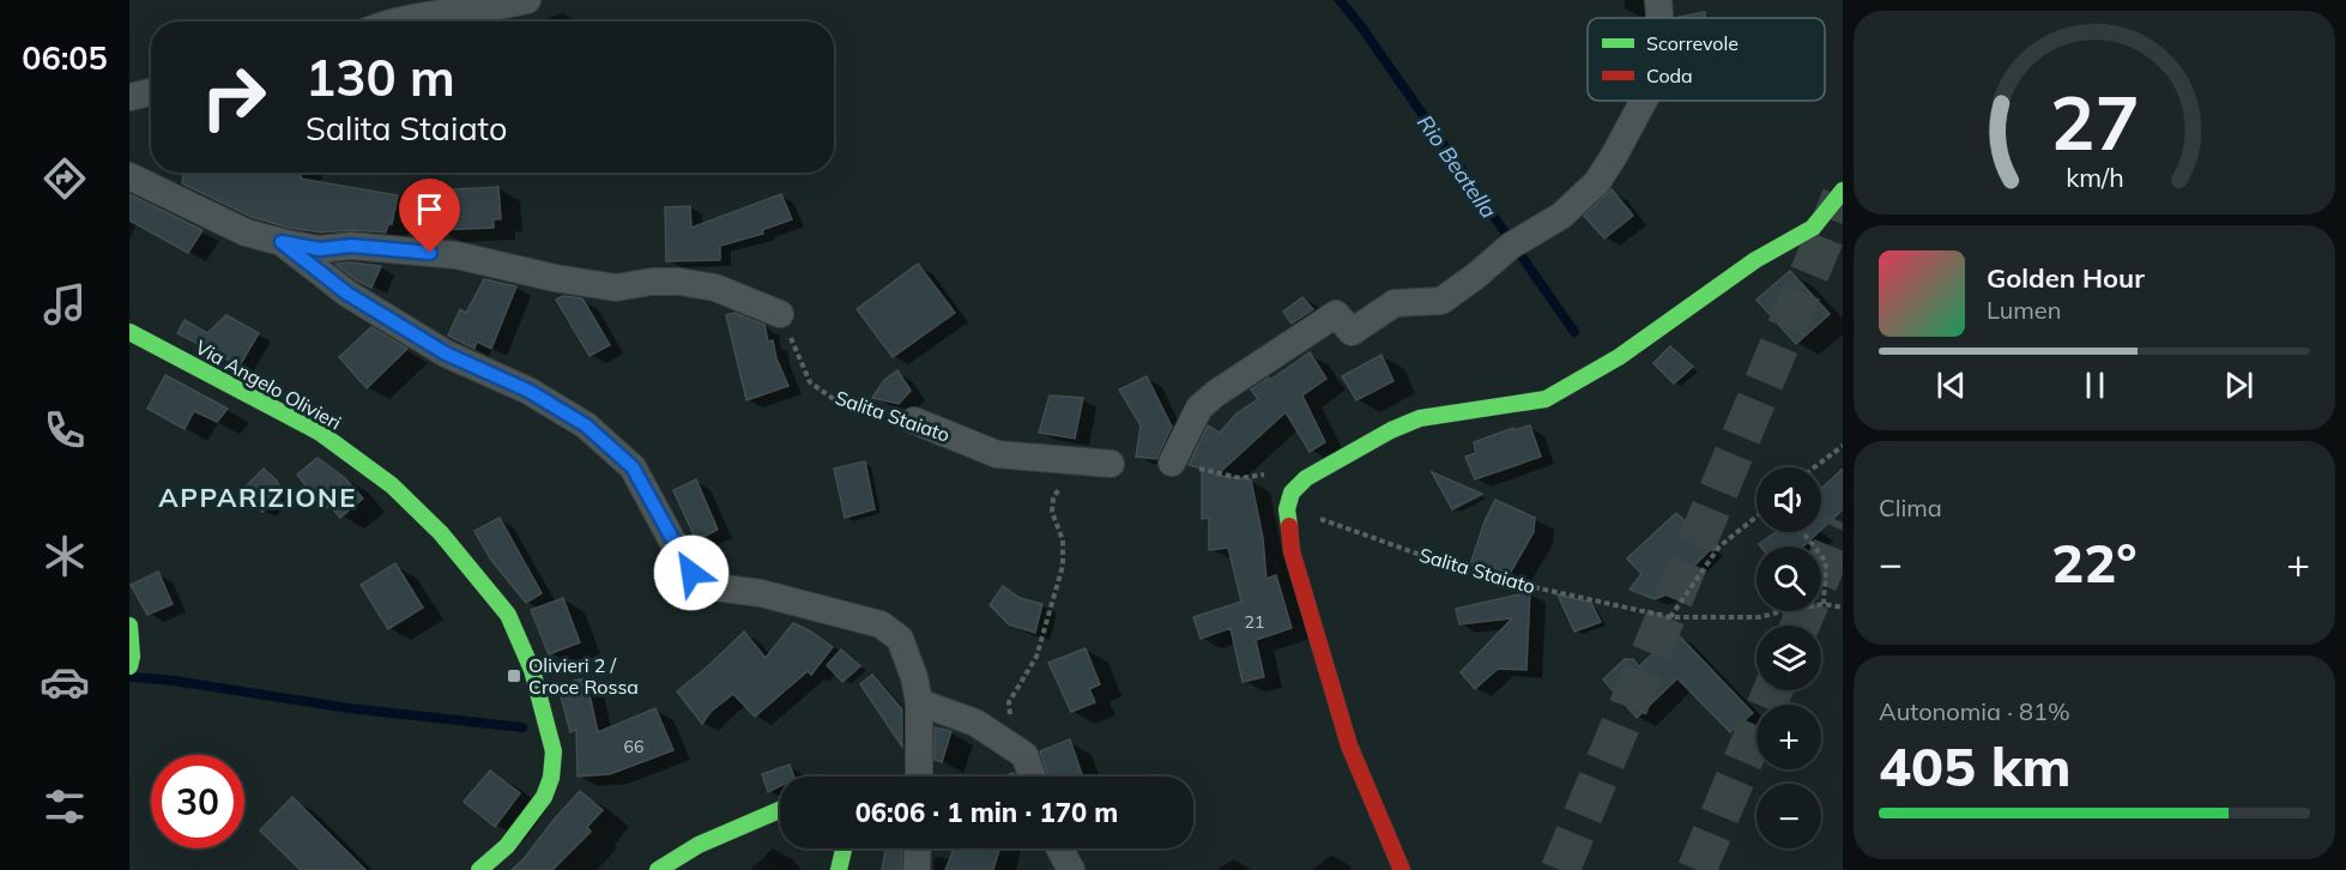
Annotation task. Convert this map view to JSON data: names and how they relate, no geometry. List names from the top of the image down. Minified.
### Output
{"streets":{"main road":["Via Angelo Olivieri"],"street":["Salita Staiato"]},"districts":["APPARIZIONE"],"water":["Rio Beatella"],"places":{"transit":["Olivieri 2 / Croce Rossa"]},"house_numbers":["21","66"],"legend":["Scorrevole","Coda"],"page":{"tabs":"06:05","turn":["130 m","Salita Staiato"],"song":["Golden Hour","Lumen"],"tile":["Clima",["Autonomia · 81%","405 km"]],"map_buttons":["+","−"],"heat":["−","22°","+"],"limit":"30","trip":"06:06 · 1 min · 170 m","gauge":["27","km/h"]}}
